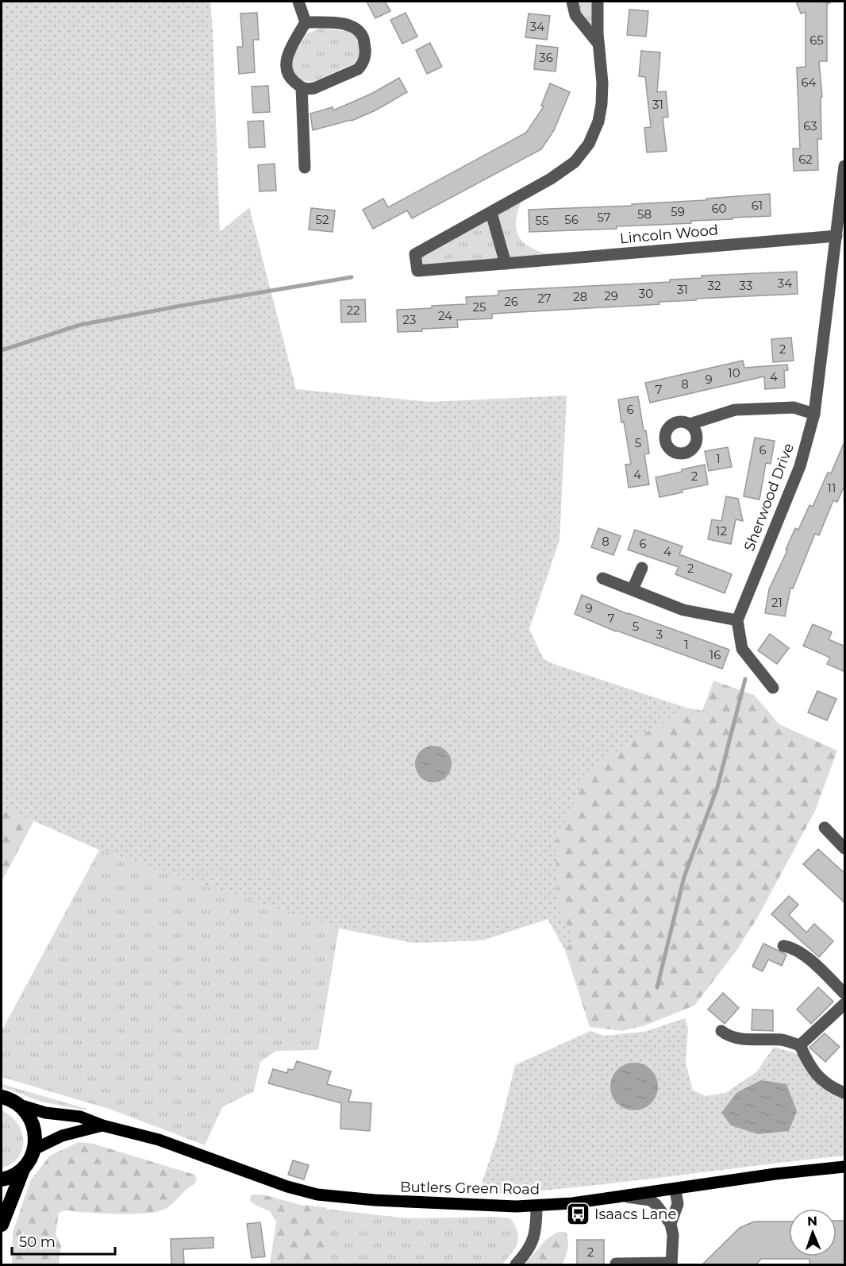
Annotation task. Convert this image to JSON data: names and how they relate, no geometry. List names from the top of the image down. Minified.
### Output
{"streets":{"main road":["Butlers Green Road"],"street":["Lincoln Wood","Sherwood Drive"]},"crossings":[["Lincoln Wood","Sherwood Drive"]],"places":{"bus stop":["Isaacs Lane"]},"house_numbers":["34","65","36","64","31","63","62","61","60","59","58","57","52","56","55","34","32","33","31","30","29","28","27","26","25","22","24","23","2","10","4","9","8","7","6","5","6","1","4","2","11","12","8","6","4","2","21","9","7","5","3","1","16","2"],"scale_bar":"50 m","north":"top"}
